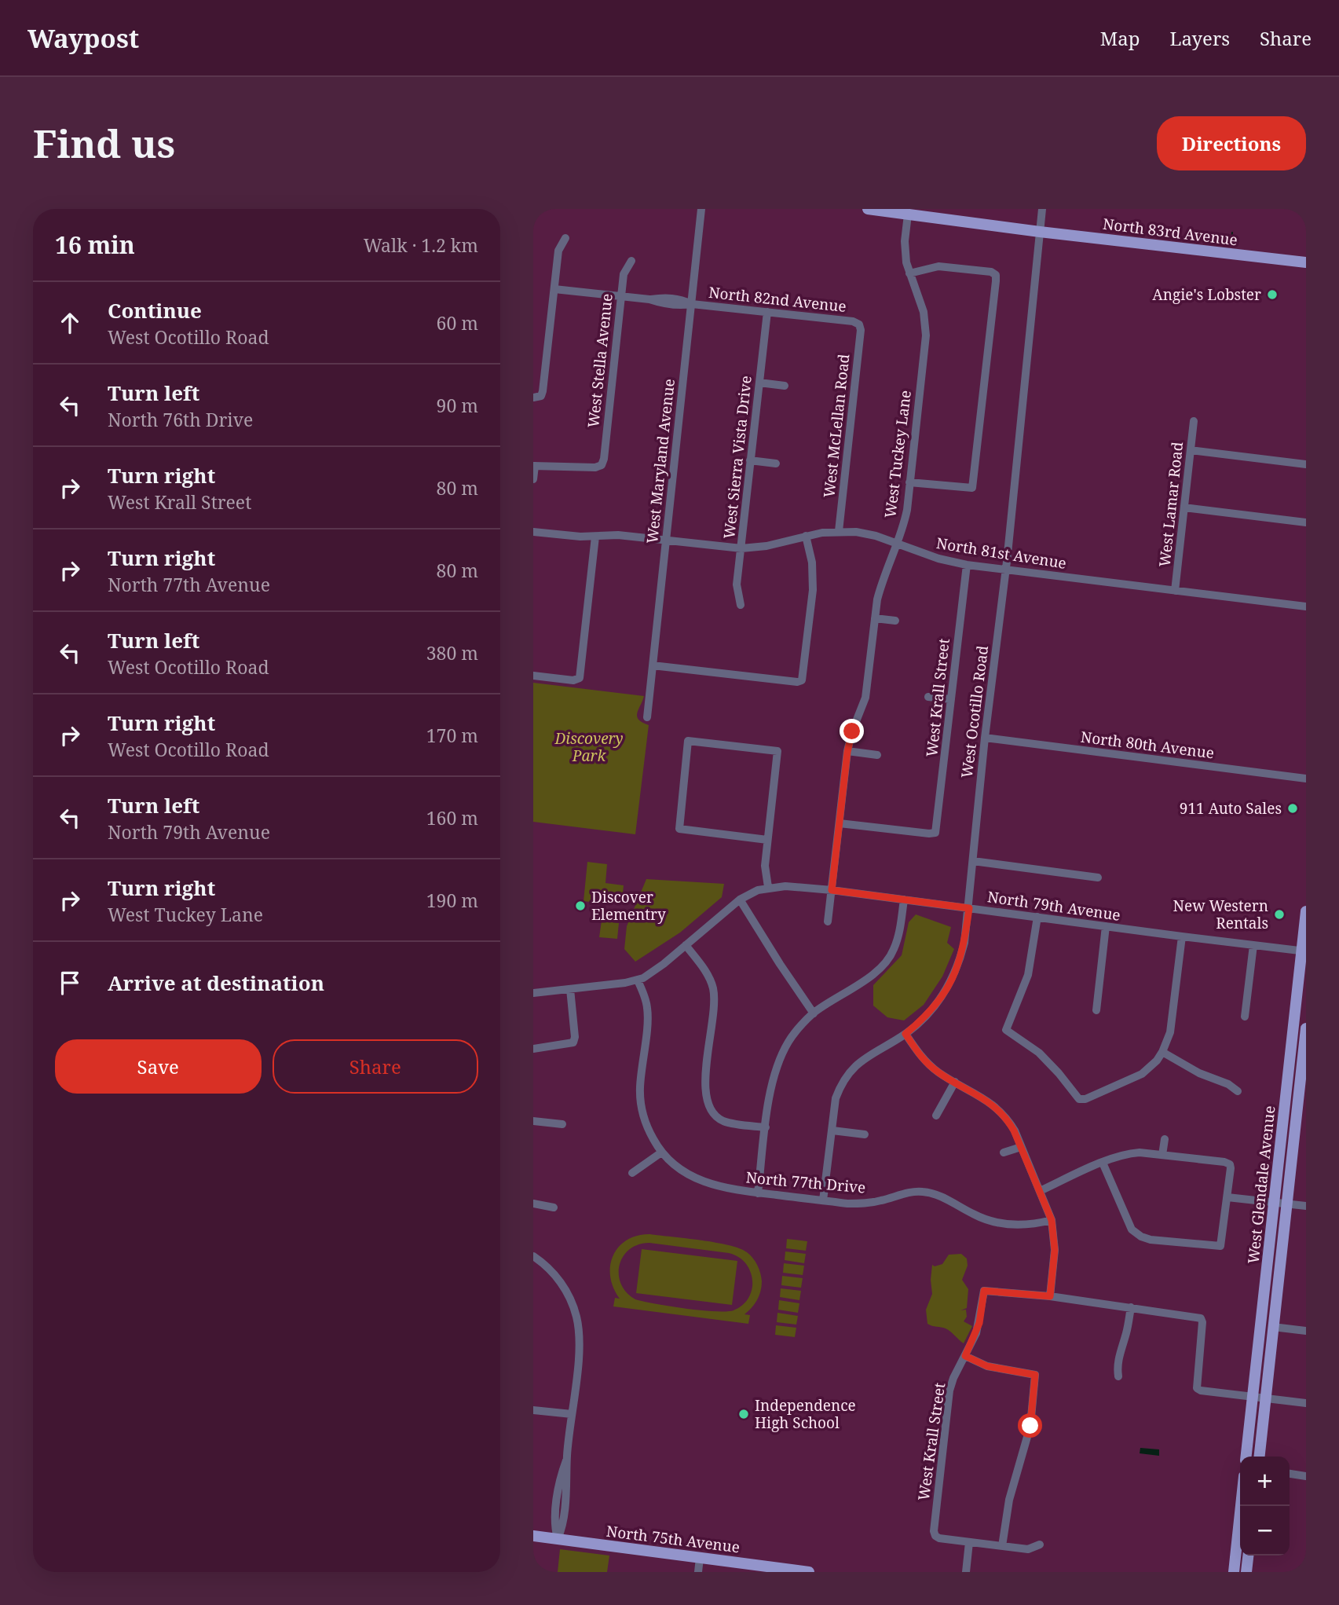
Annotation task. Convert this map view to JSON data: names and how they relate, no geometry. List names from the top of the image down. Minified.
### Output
{"streets":{"main road":["North 83rd Avenue","West Glendale Avenue","North 75th Avenue"],"street":["North 82nd Avenue","West Stella Avenue","West McLellan Road","West Tuckey Lane","West Sierra Vista Drive","West Maryland Avenue","West Lamar Road","North 81st Avenue","West Krall Street","West Ocotillo Road","North 80th Avenue","North 79th Avenue","North 77th Drive"]},"crossings":[["North 83rd Avenue","West Tuckey Lane"],["North 83rd Avenue","West Ocotillo Road"],["North 82nd Avenue","West Stella Avenue"],["North 82nd Avenue","West McLellan Road"],["North 82nd Avenue","West Sierra Vista Drive"],["North 82nd Avenue","West Maryland Avenue"],["West McLellan Road","North 81st Avenue"],["West Tuckey Lane","North 81st Avenue"],["West Tuckey Lane","West Krall Street"],["West Tuckey Lane","North 79th Avenue"],["West Sierra Vista Drive","North 81st Avenue"],["West Maryland Avenue","North 81st Avenue"],["West Lamar Road","North 81st Avenue"],["North 81st Avenue","West Krall Street"],["North 81st Avenue","West Ocotillo Road"],["West Ocotillo Road","North 80th Avenue"],["West Ocotillo Road","North 79th Avenue"],["North 79th Avenue","West Glendale Avenue"]],"parks":["Discovery Park"],"places":["Angie's Lobster","911 Auto Sales","Discover Elementry","New Western Rentals","Independence High School"],"page":{"header":"Waypost","nav":["Map","Layers","Share"],"buttons":["Directions",["Save","Share"]],"title":"Find us","heading":["16 min","Walk · 1.2 km"],"list":[["Continue","West Ocotillo Road","60 m"],["Turn left","North 76th Drive","90 m"],["Turn right","West Krall Street","80 m"],["Turn right","North 77th Avenue","80 m"],["Turn left","West Ocotillo Road","380 m"],["Turn right","West Ocotillo Road","170 m"],["Turn left","North 79th Avenue","160 m"],["Turn right","West Tuckey Lane","190 m"],"Arrive at destination"],"map_buttons":["+","−"]}}
